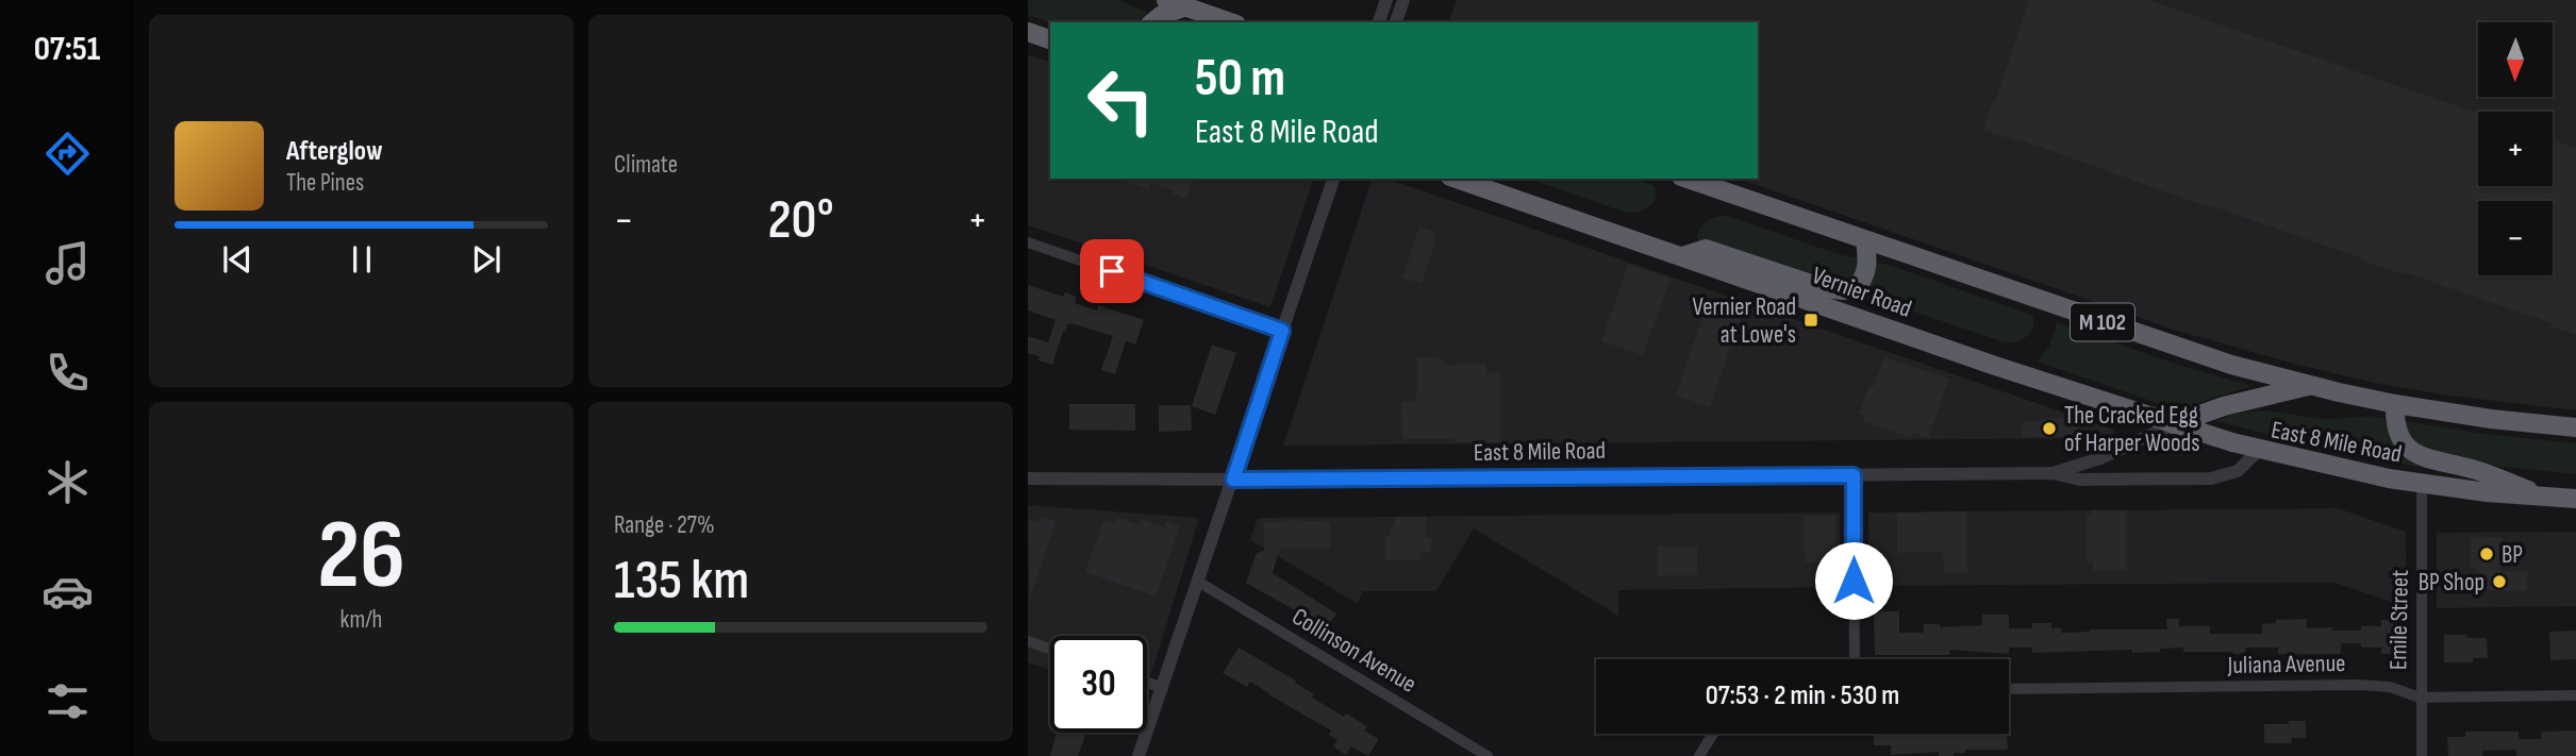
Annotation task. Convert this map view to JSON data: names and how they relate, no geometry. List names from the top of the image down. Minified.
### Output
{"streets":{"highway":["Vernier Road","M 102","East 8 Mile Road"],"street":["Emile Street","Collinson Avenue","Juliana Avenue"]},"crossings":[["Vernier Road","East 8 Mile Road"],["East 8 Mile Road","Emile Street"],["Emile Street","Juliana Avenue"]],"places":{"transit":["Vernier Road at Lowe's"],"other":["The Cracked Egg of Harper Woods","BP","BP Shop"]},"north":"bottom","page":{"tabs":"07:51","tile":["Climate",["26","km/h"],["Range · 27%","135 km"]],"map_buttons":["+","−"],"turn":["50 m","East 8 Mile Road"],"song":["Afterglow","The Pines"],"heat":["−","20°","+"],"limit":"30","trip":"07:53 · 2 min · 530 m"}}
